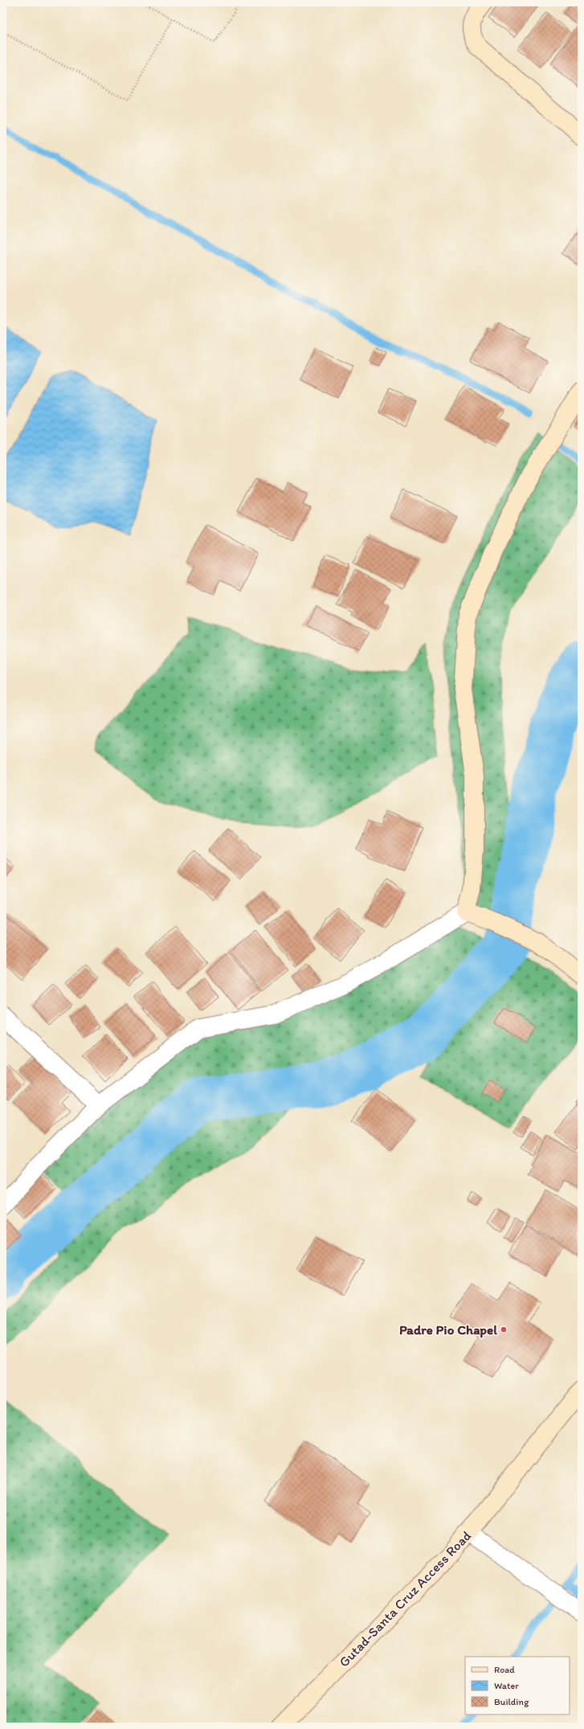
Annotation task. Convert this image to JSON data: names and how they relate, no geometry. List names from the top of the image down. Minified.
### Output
{"streets":{"street":["Gutad-Santa Cruz Access Road"]},"places":["Padre Pio Chapel"],"legend":["Road","Water","Building"]}
